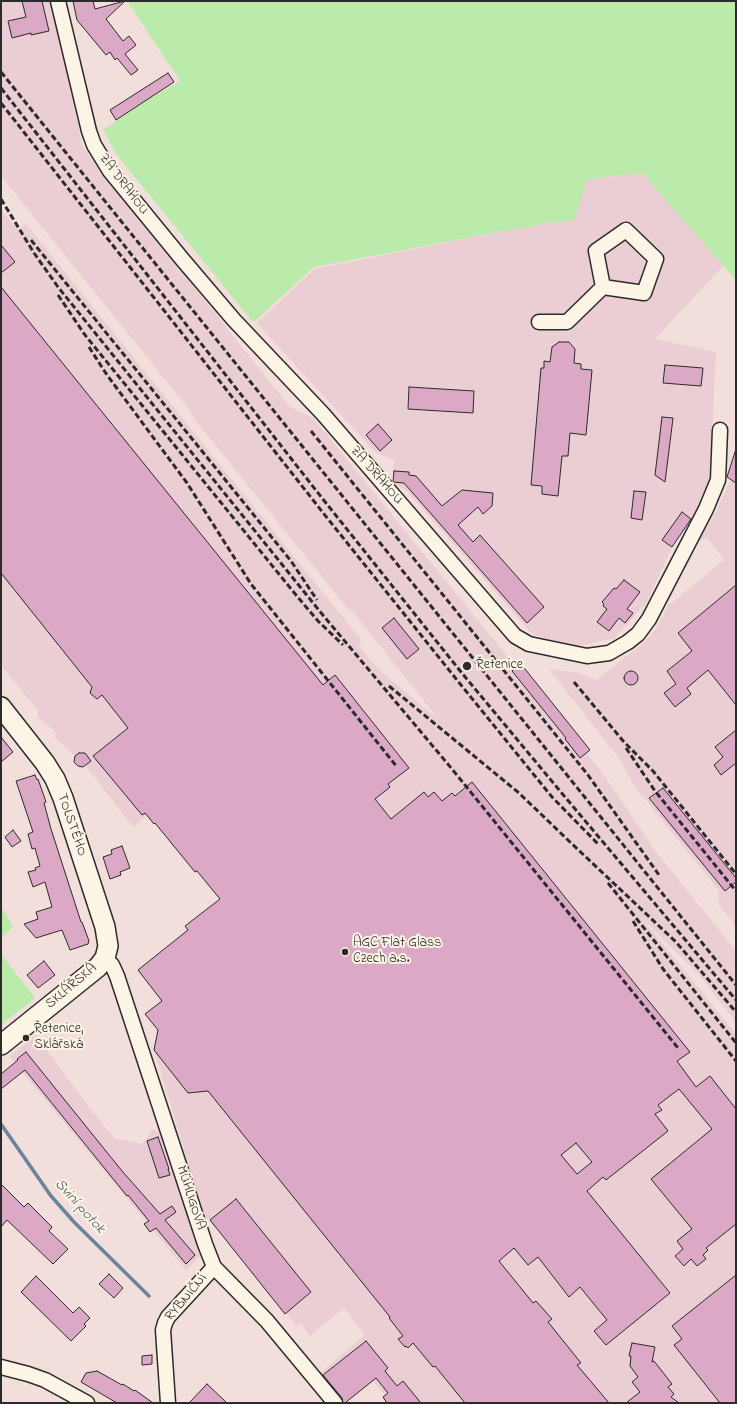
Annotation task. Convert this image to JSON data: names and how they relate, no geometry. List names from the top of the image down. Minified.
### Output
{"streets":{"street":["ZA DRAHOU","TOLSTÉHO","SKLÁŘSKÁ","MÜHLIGOVA","RYBNIČNÍ"]},"crossings":[["TOLSTÉHO","SKLÁŘSKÁ"],["TOLSTÉHO","MÜHLIGOVA"],["SKLÁŘSKÁ","MÜHLIGOVA"],["MÜHLIGOVA","RYBNIČNÍ"]],"water":["Sviní potok"],"places":["Řetenice","AGC Flat Glass Czech a.s.","Řetenice, Sklářská"]}
